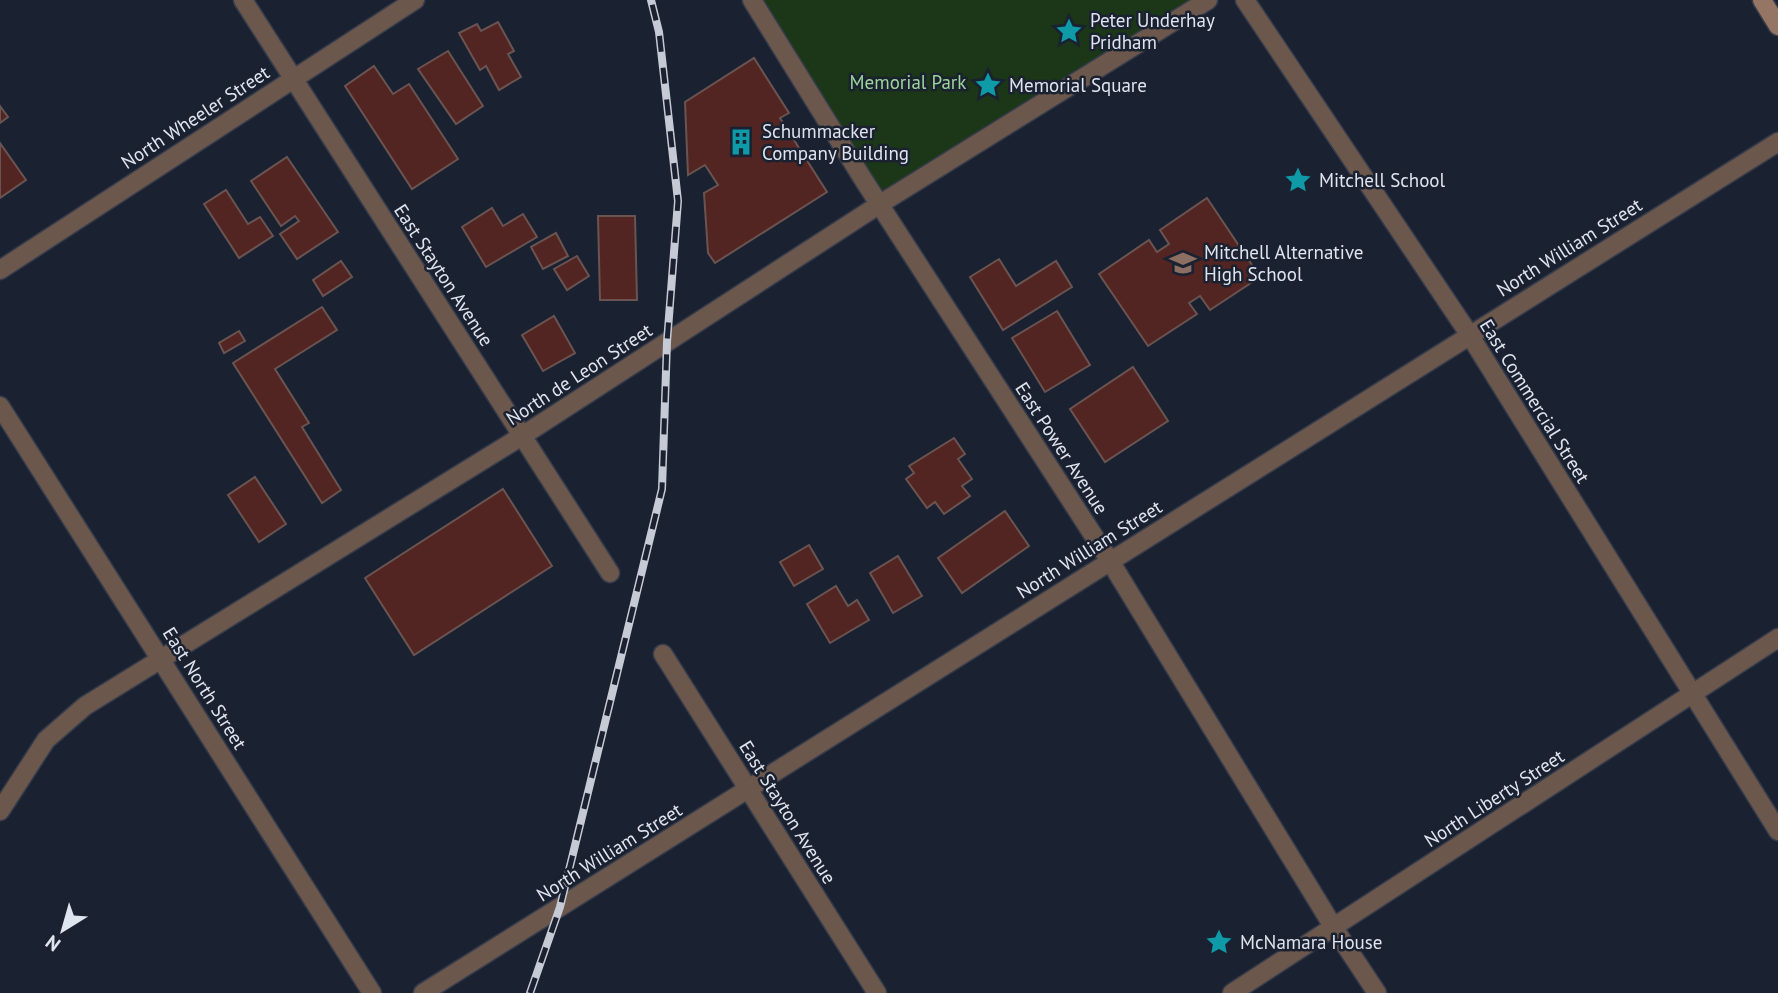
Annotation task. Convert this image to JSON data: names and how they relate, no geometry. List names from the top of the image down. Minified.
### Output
{"streets":{"street":["North Wheeler Street","North William Street","East Stayton Avenue","North de Leon Street","East Commercial Street","East Power Avenue","East North Street","North Liberty Street"]},"crossings":[["North Wheeler Street","East Stayton Avenue"],["North William Street","East Stayton Avenue"],["North William Street","East Commercial Street"],["North William Street","East Power Avenue"],["East Stayton Avenue","North de Leon Street"],["North de Leon Street","East Power Avenue"],["North de Leon Street","East North Street"],["East Commercial Street","North Liberty Street"],["East Power Avenue","North Liberty Street"]],"parks":["Memorial Park"],"places":{"place":["Peter Underhay Pridham","Memorial Square","Mitchell School","McNamara House"],"building":["Schummacker Company Building"],"school or university":["Mitchell Alternative High School"]},"north":"bottom left"}
